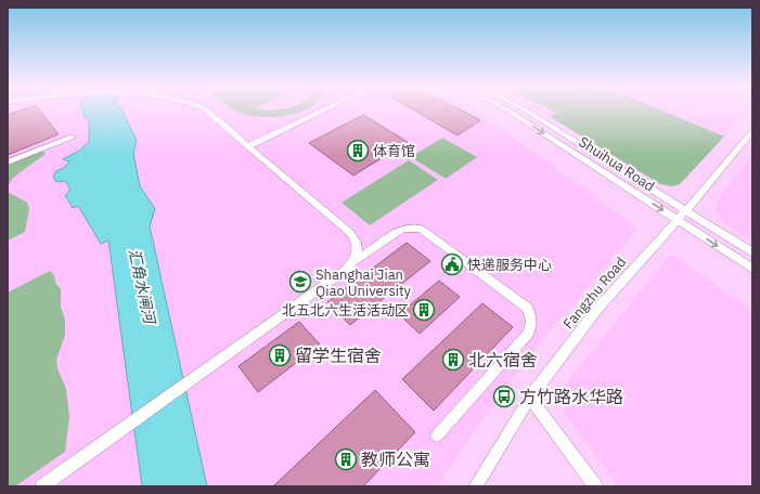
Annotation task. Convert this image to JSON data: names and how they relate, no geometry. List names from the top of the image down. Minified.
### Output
{"streets":{"street":["Shuihua Road","Fangzhu Road"]},"crossings":[["Shuihua Road","Fangzhu Road"]],"water":["汇角水闸河"],"places":{"building":["体育馆","北五北六生活活动区","留学生宿舍","北六宿舍","教师公寓"],"public building":["快递服务中心"],"school or university":["Shanghai Jian Qiao University"],"bus stop":["方竹路水华路"]}}
